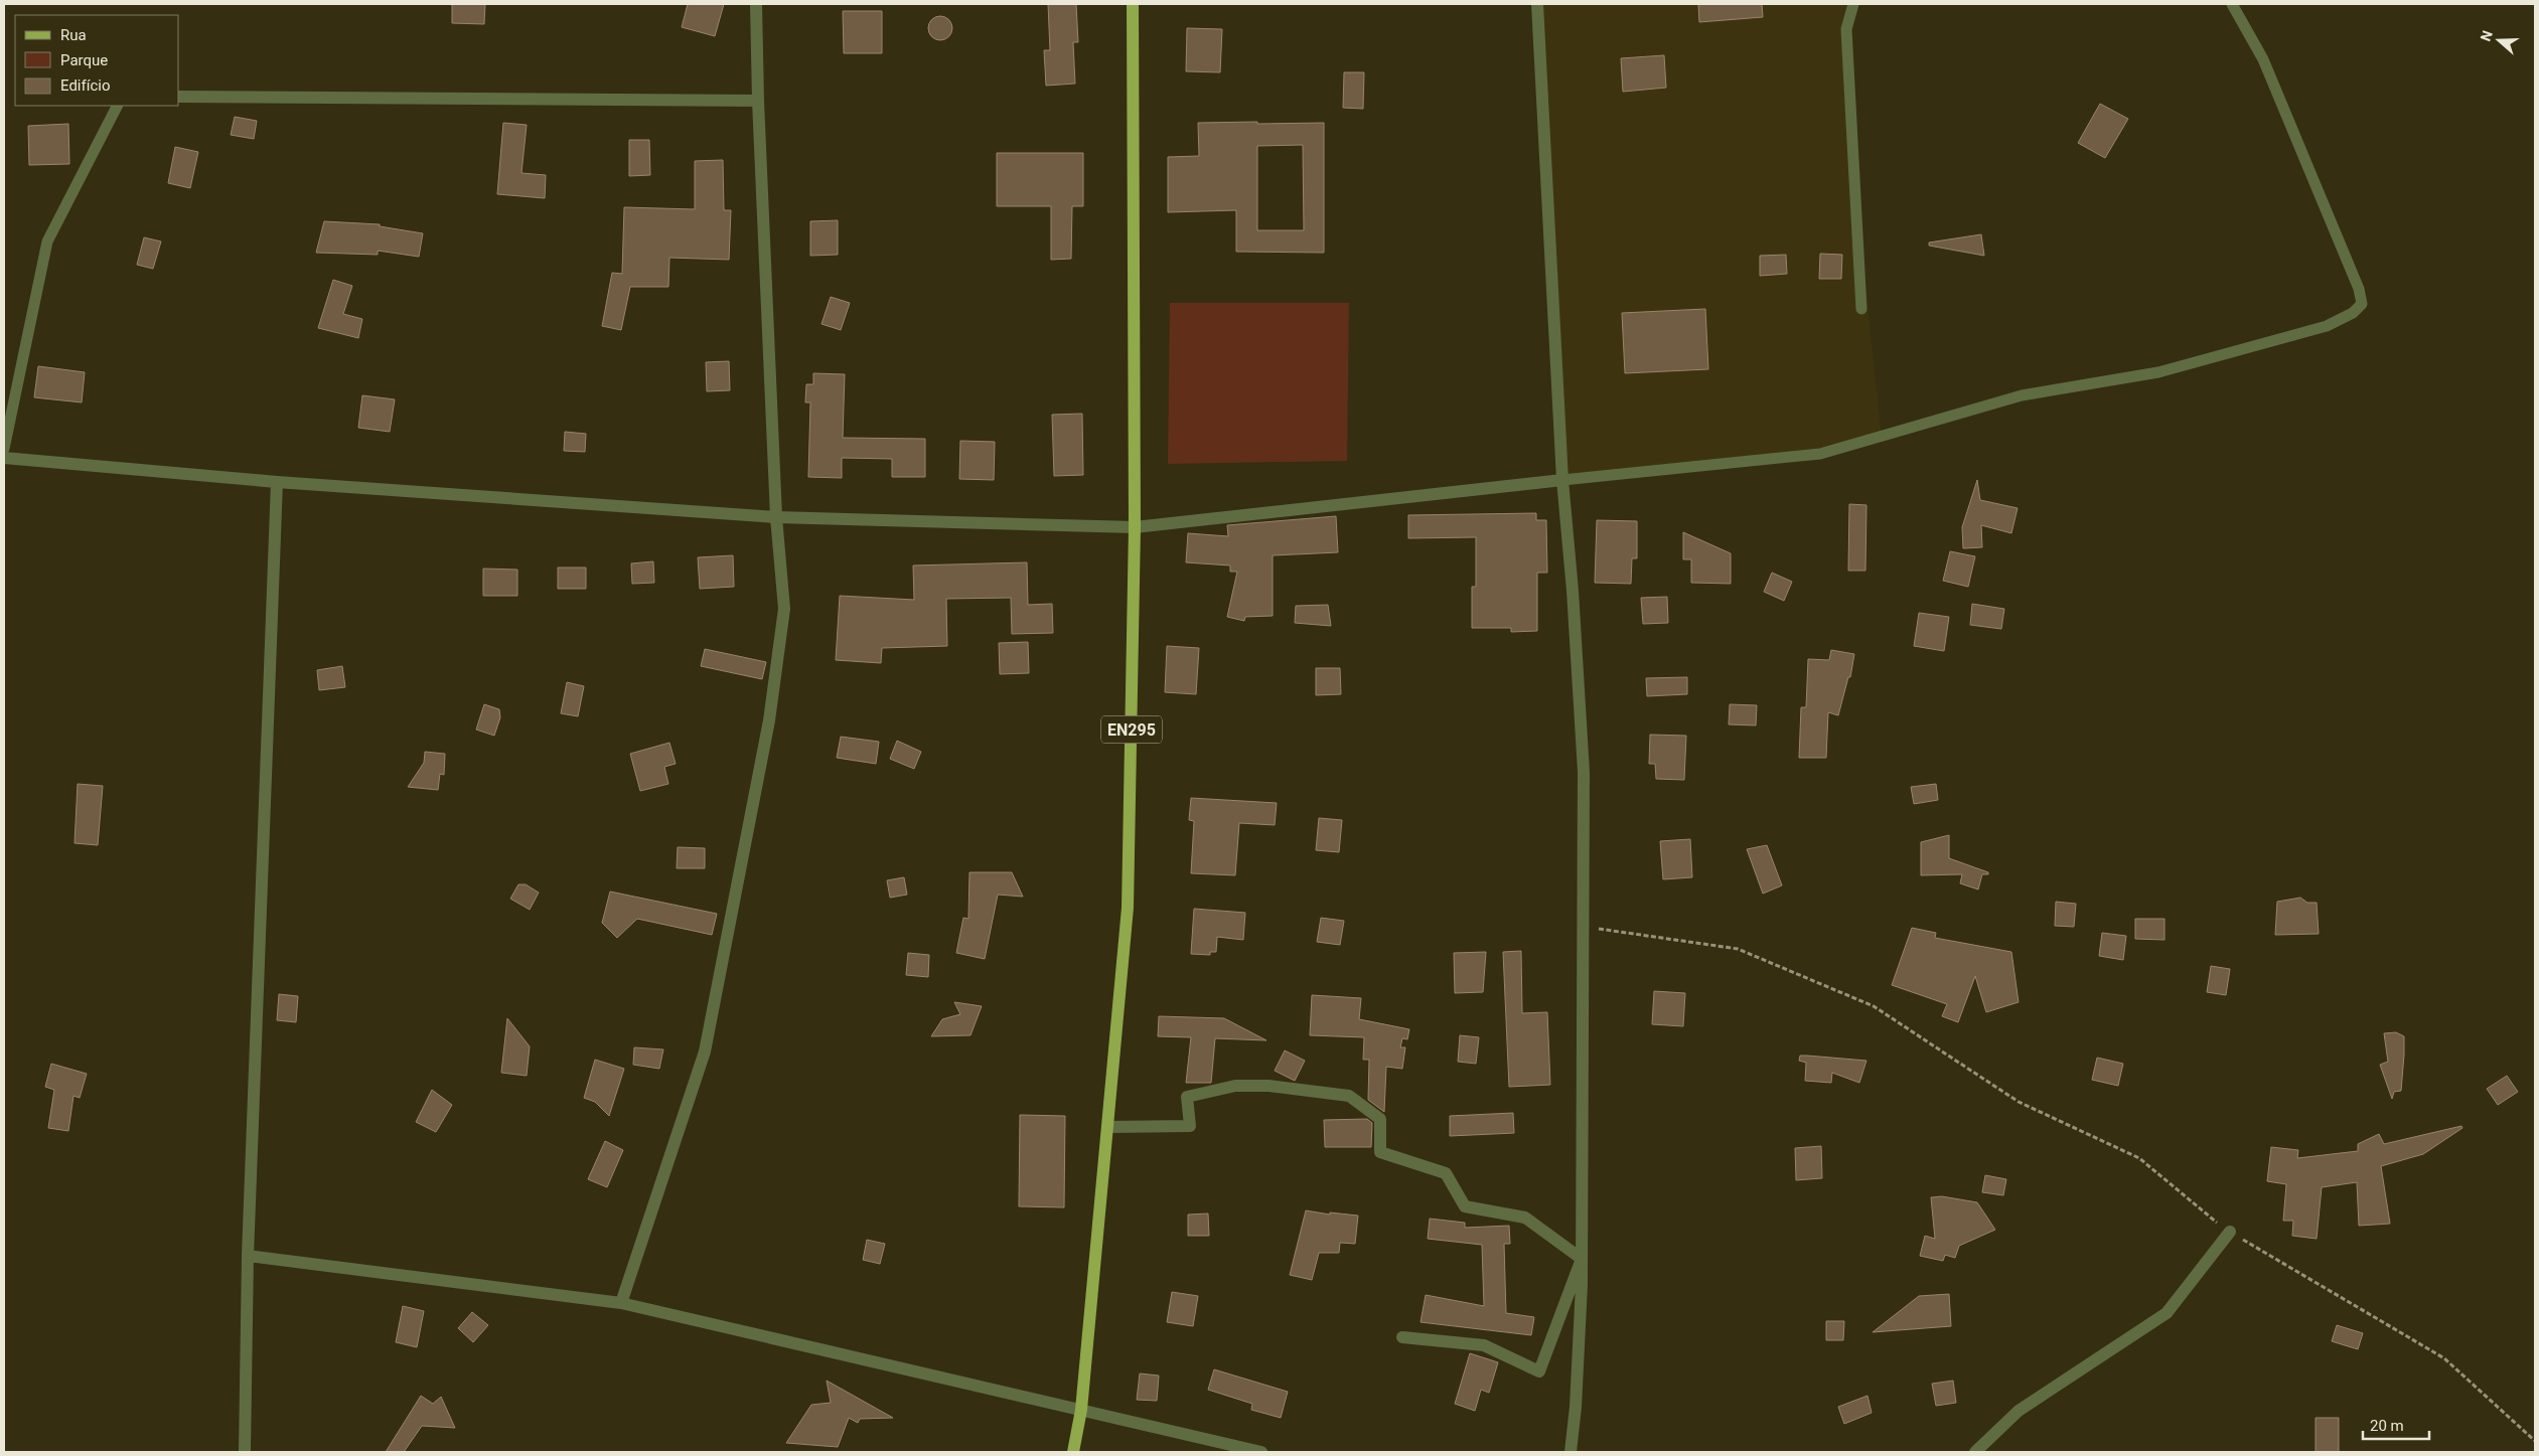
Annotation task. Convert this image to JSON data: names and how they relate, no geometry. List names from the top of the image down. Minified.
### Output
{"streets":{"main road":["EN295"]},"legend":["Rua","Parque","Edifício"],"scale_bar":"20 m","north":"left"}
